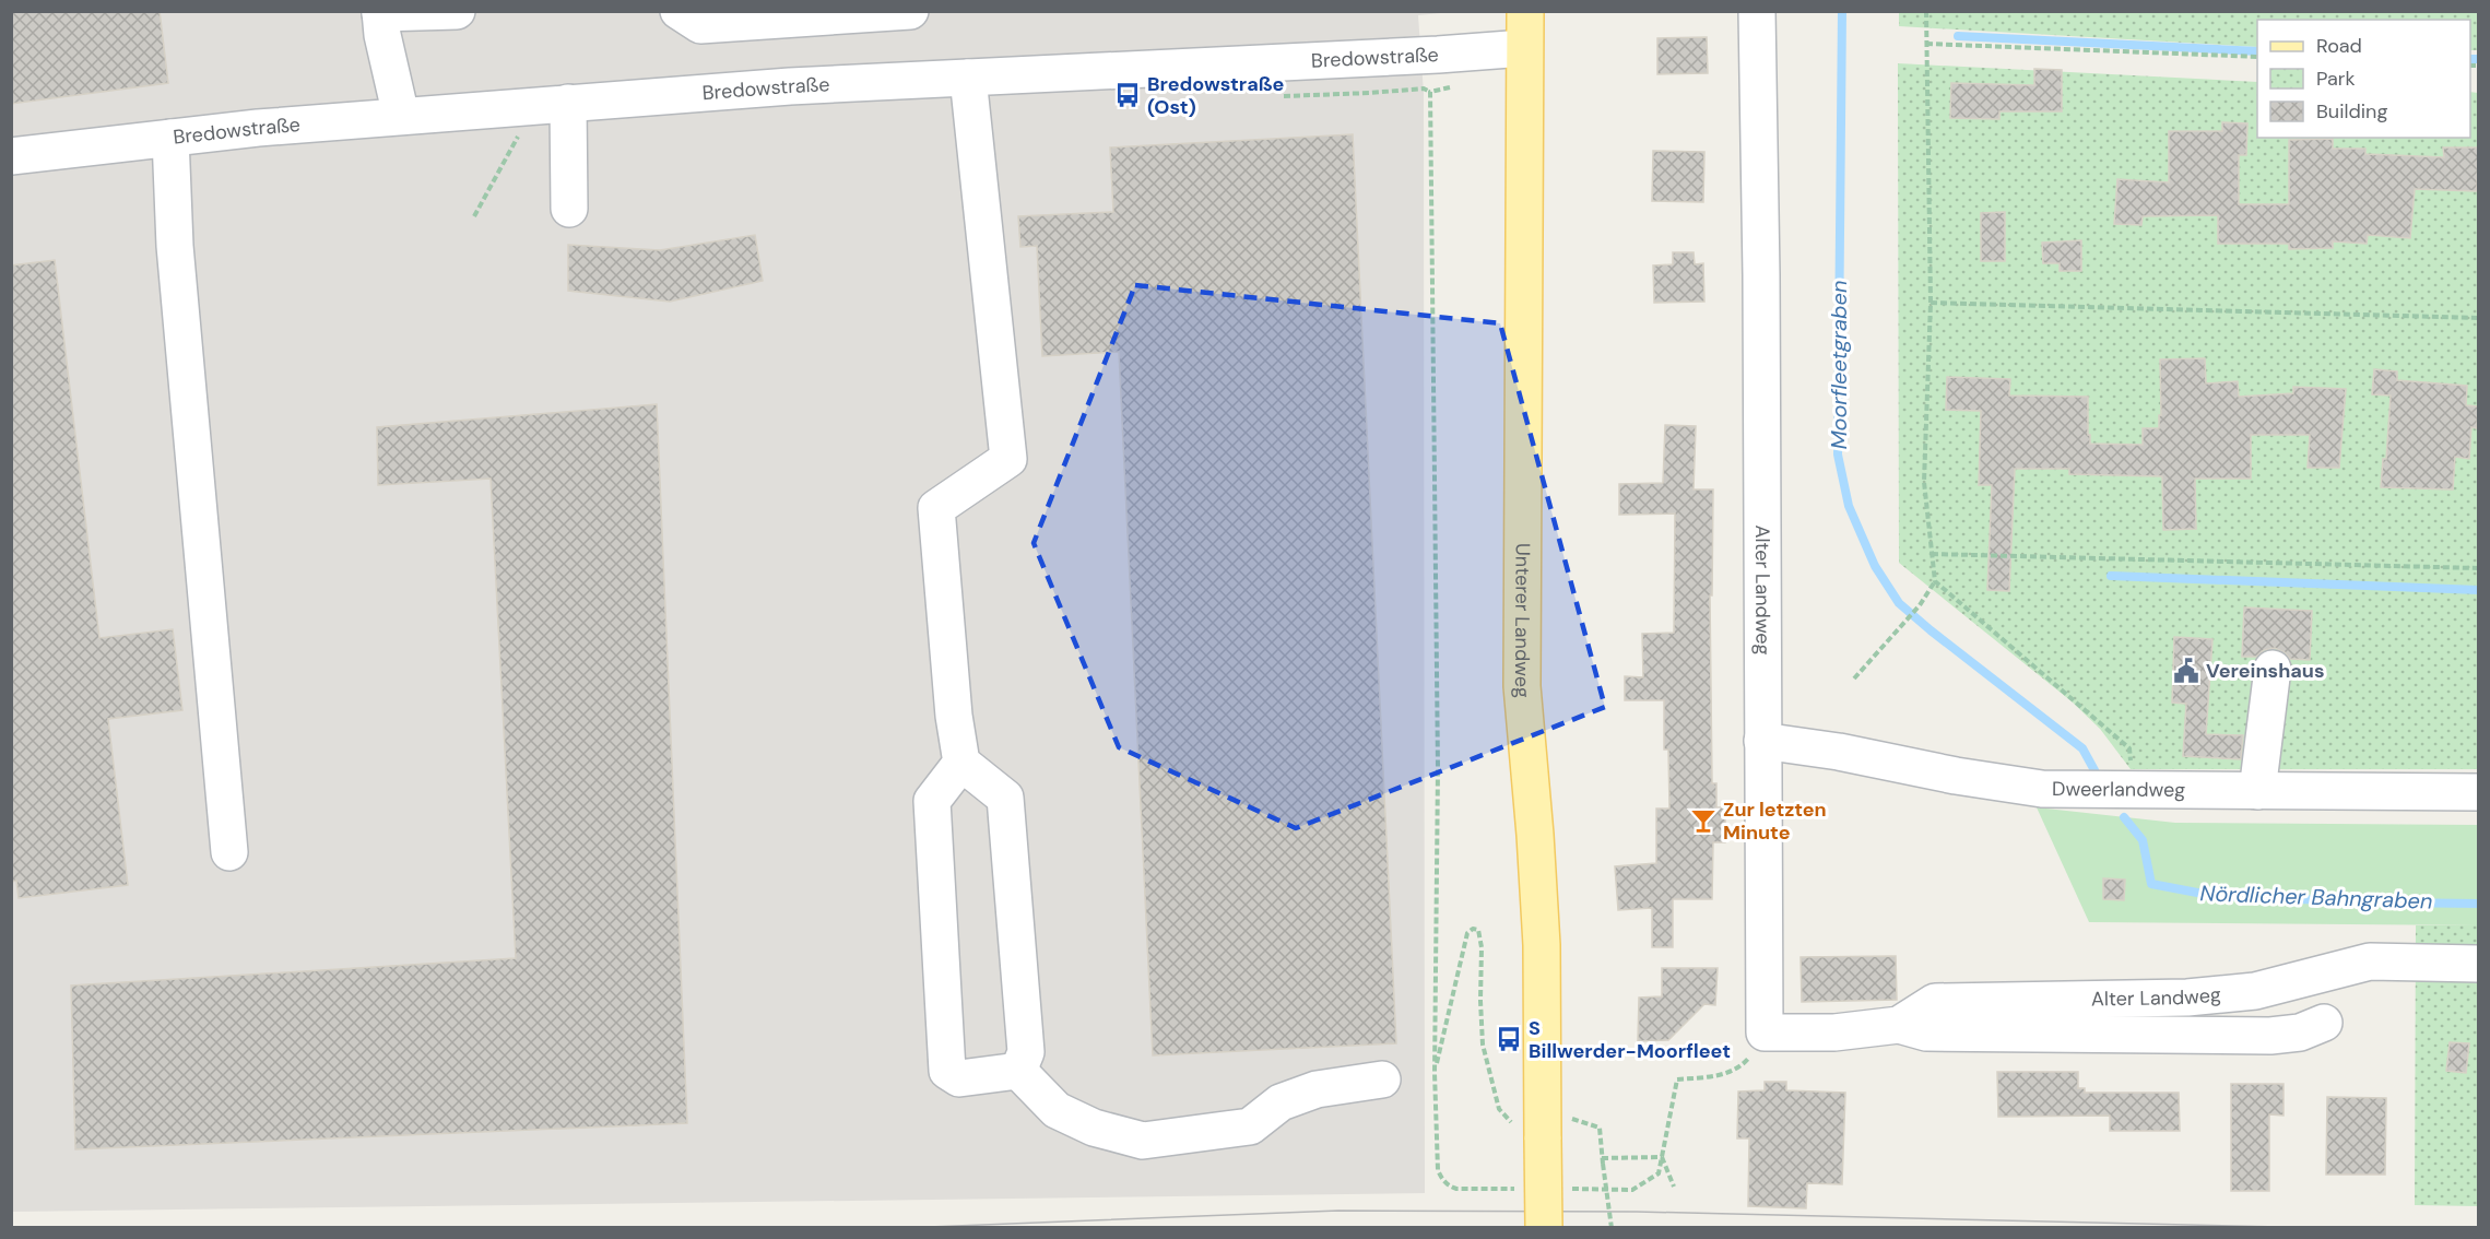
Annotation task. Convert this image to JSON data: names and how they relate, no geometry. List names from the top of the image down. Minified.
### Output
{"streets":{"main road":["Unterer Landweg"],"street":["Bredowstraße","Alter Landweg","Dweerlandweg"]},"crossings":[["Bredowstraße","Unterer Landweg"],["Alter Landweg","Dweerlandweg"]],"water":["Moorfleetgraben","Nördlicher Bahngraben"],"places":{"bus stop":["Bredowstraße (Ost)","S Billwerder-Moorfleet"],"public building":["Vereinshaus"],"bar":["Zur letzten Minute"]},"legend":["Road","Park","Building"]}
